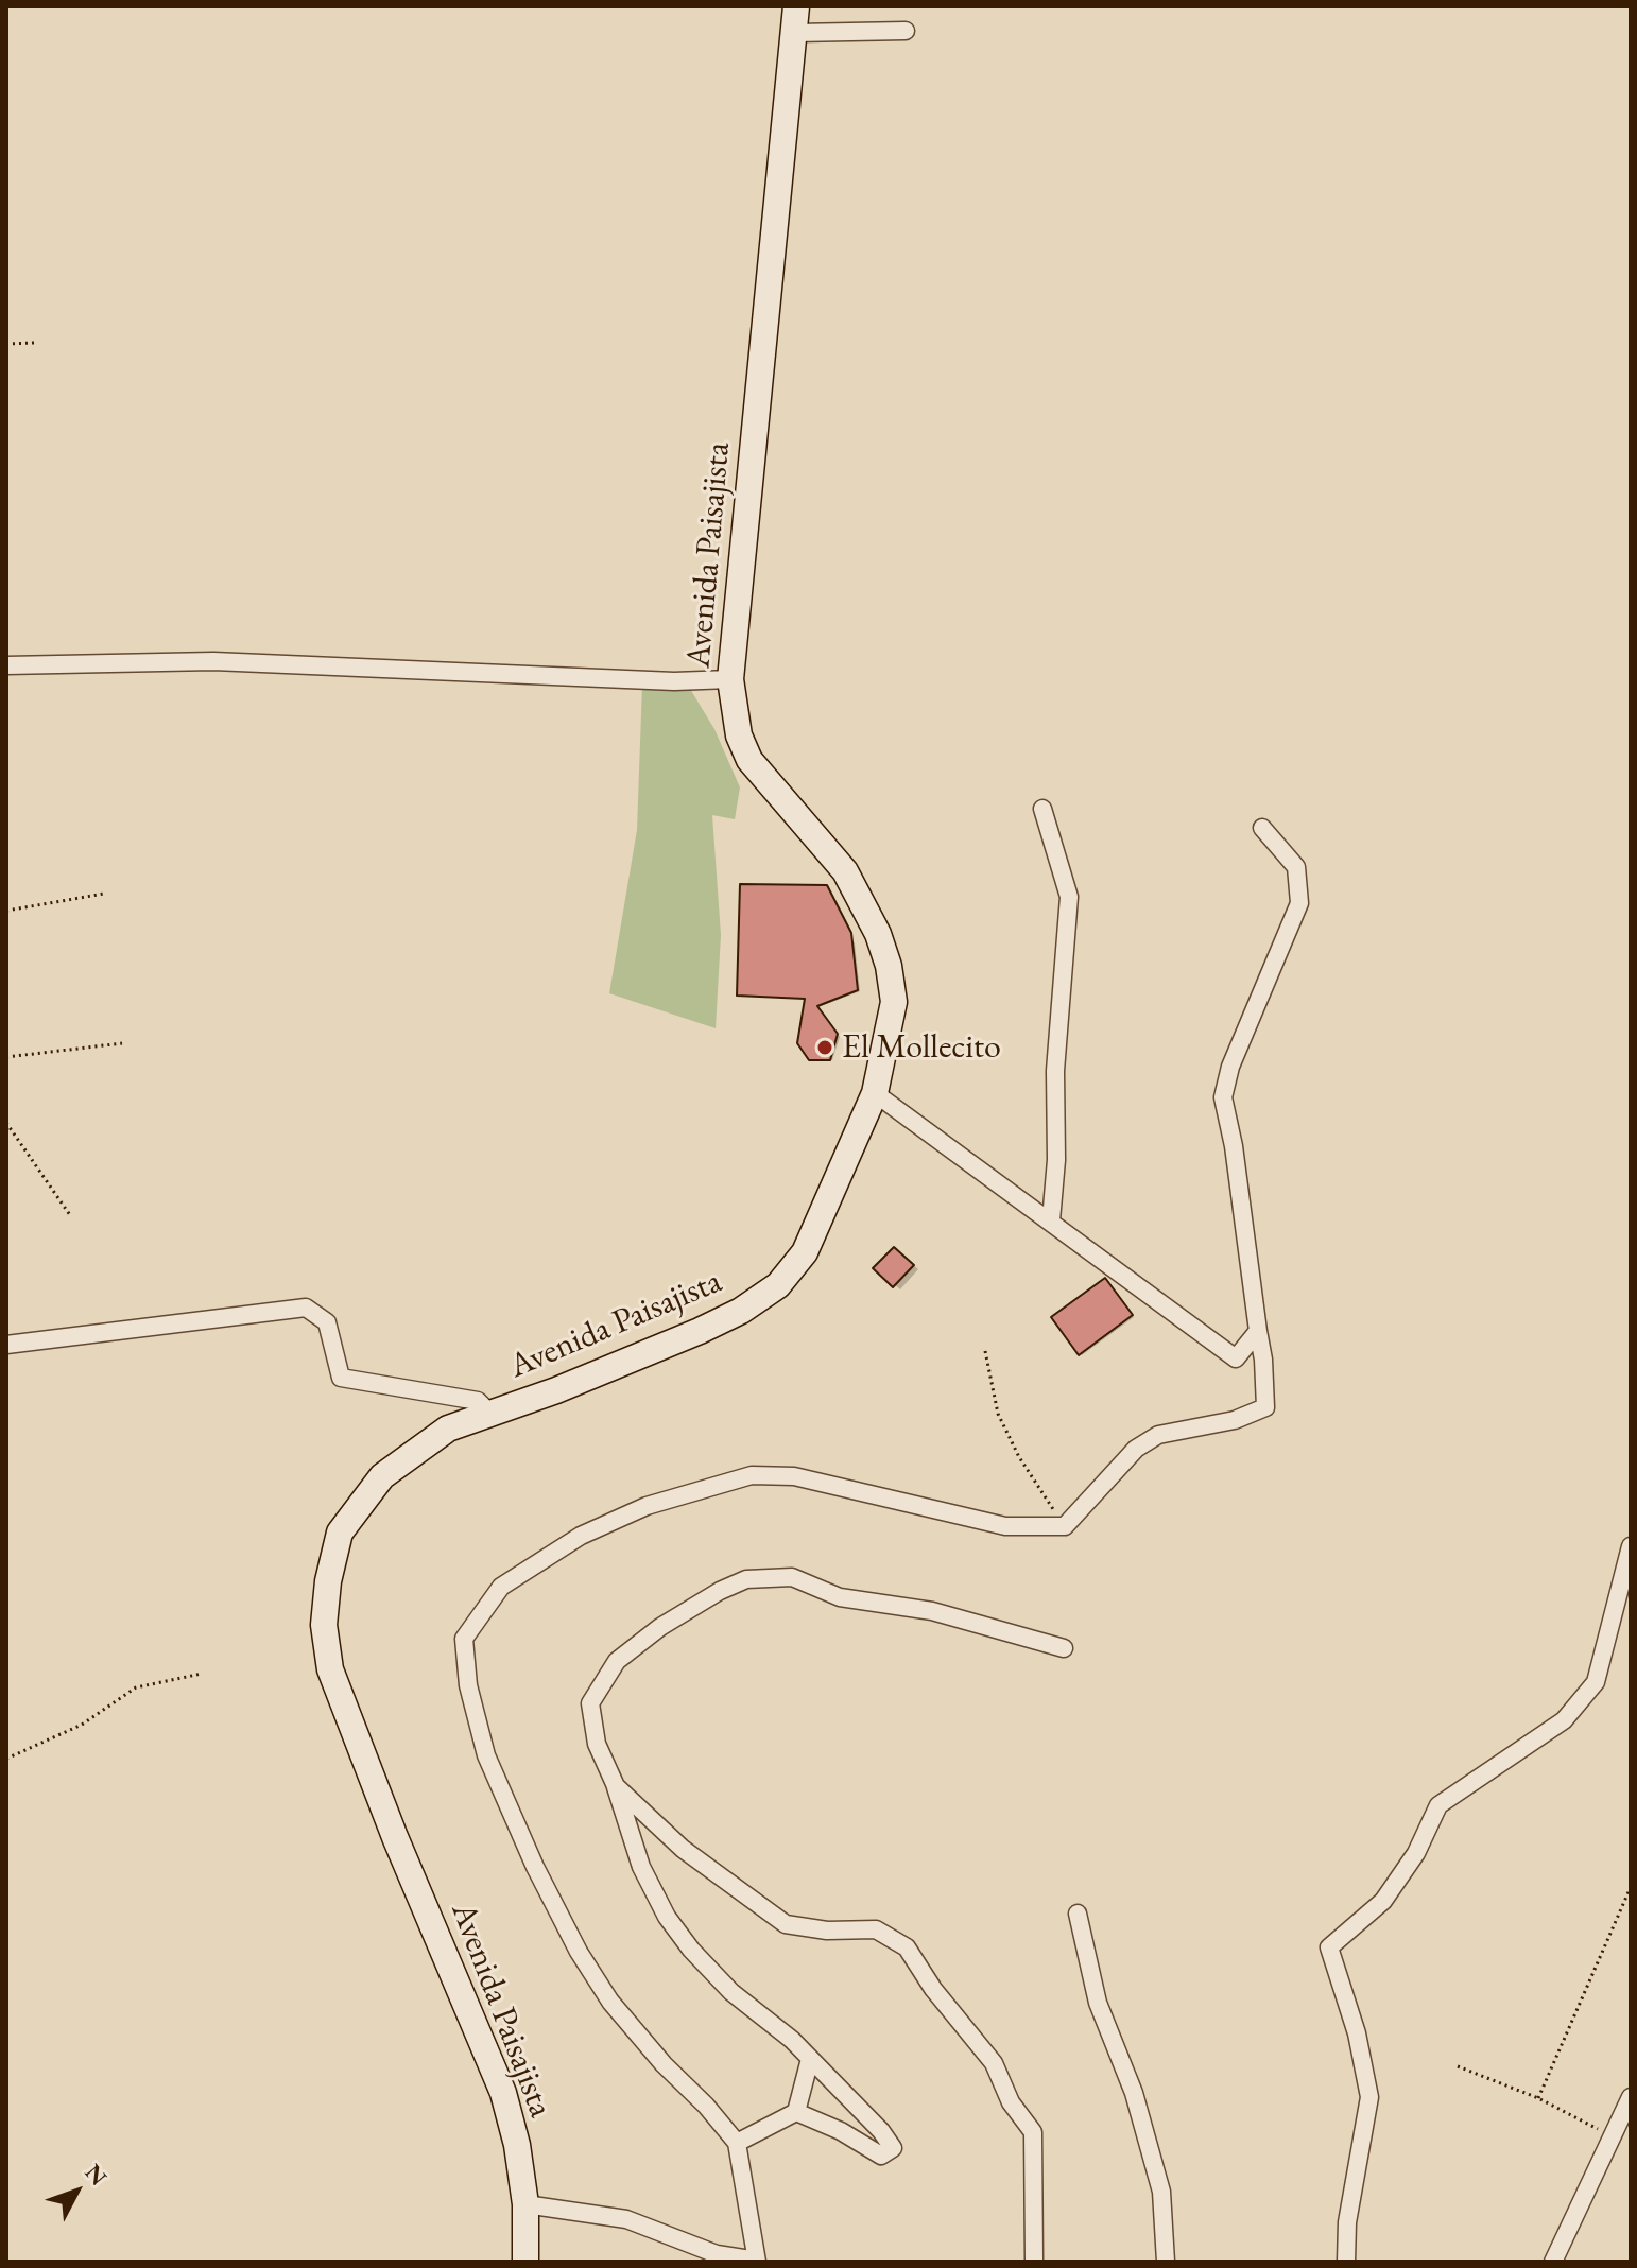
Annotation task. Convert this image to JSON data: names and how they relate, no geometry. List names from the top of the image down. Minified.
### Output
{"streets":{"main road":["Avenida Paisajista"]},"places":["El Mollecito"],"north":"top right"}
